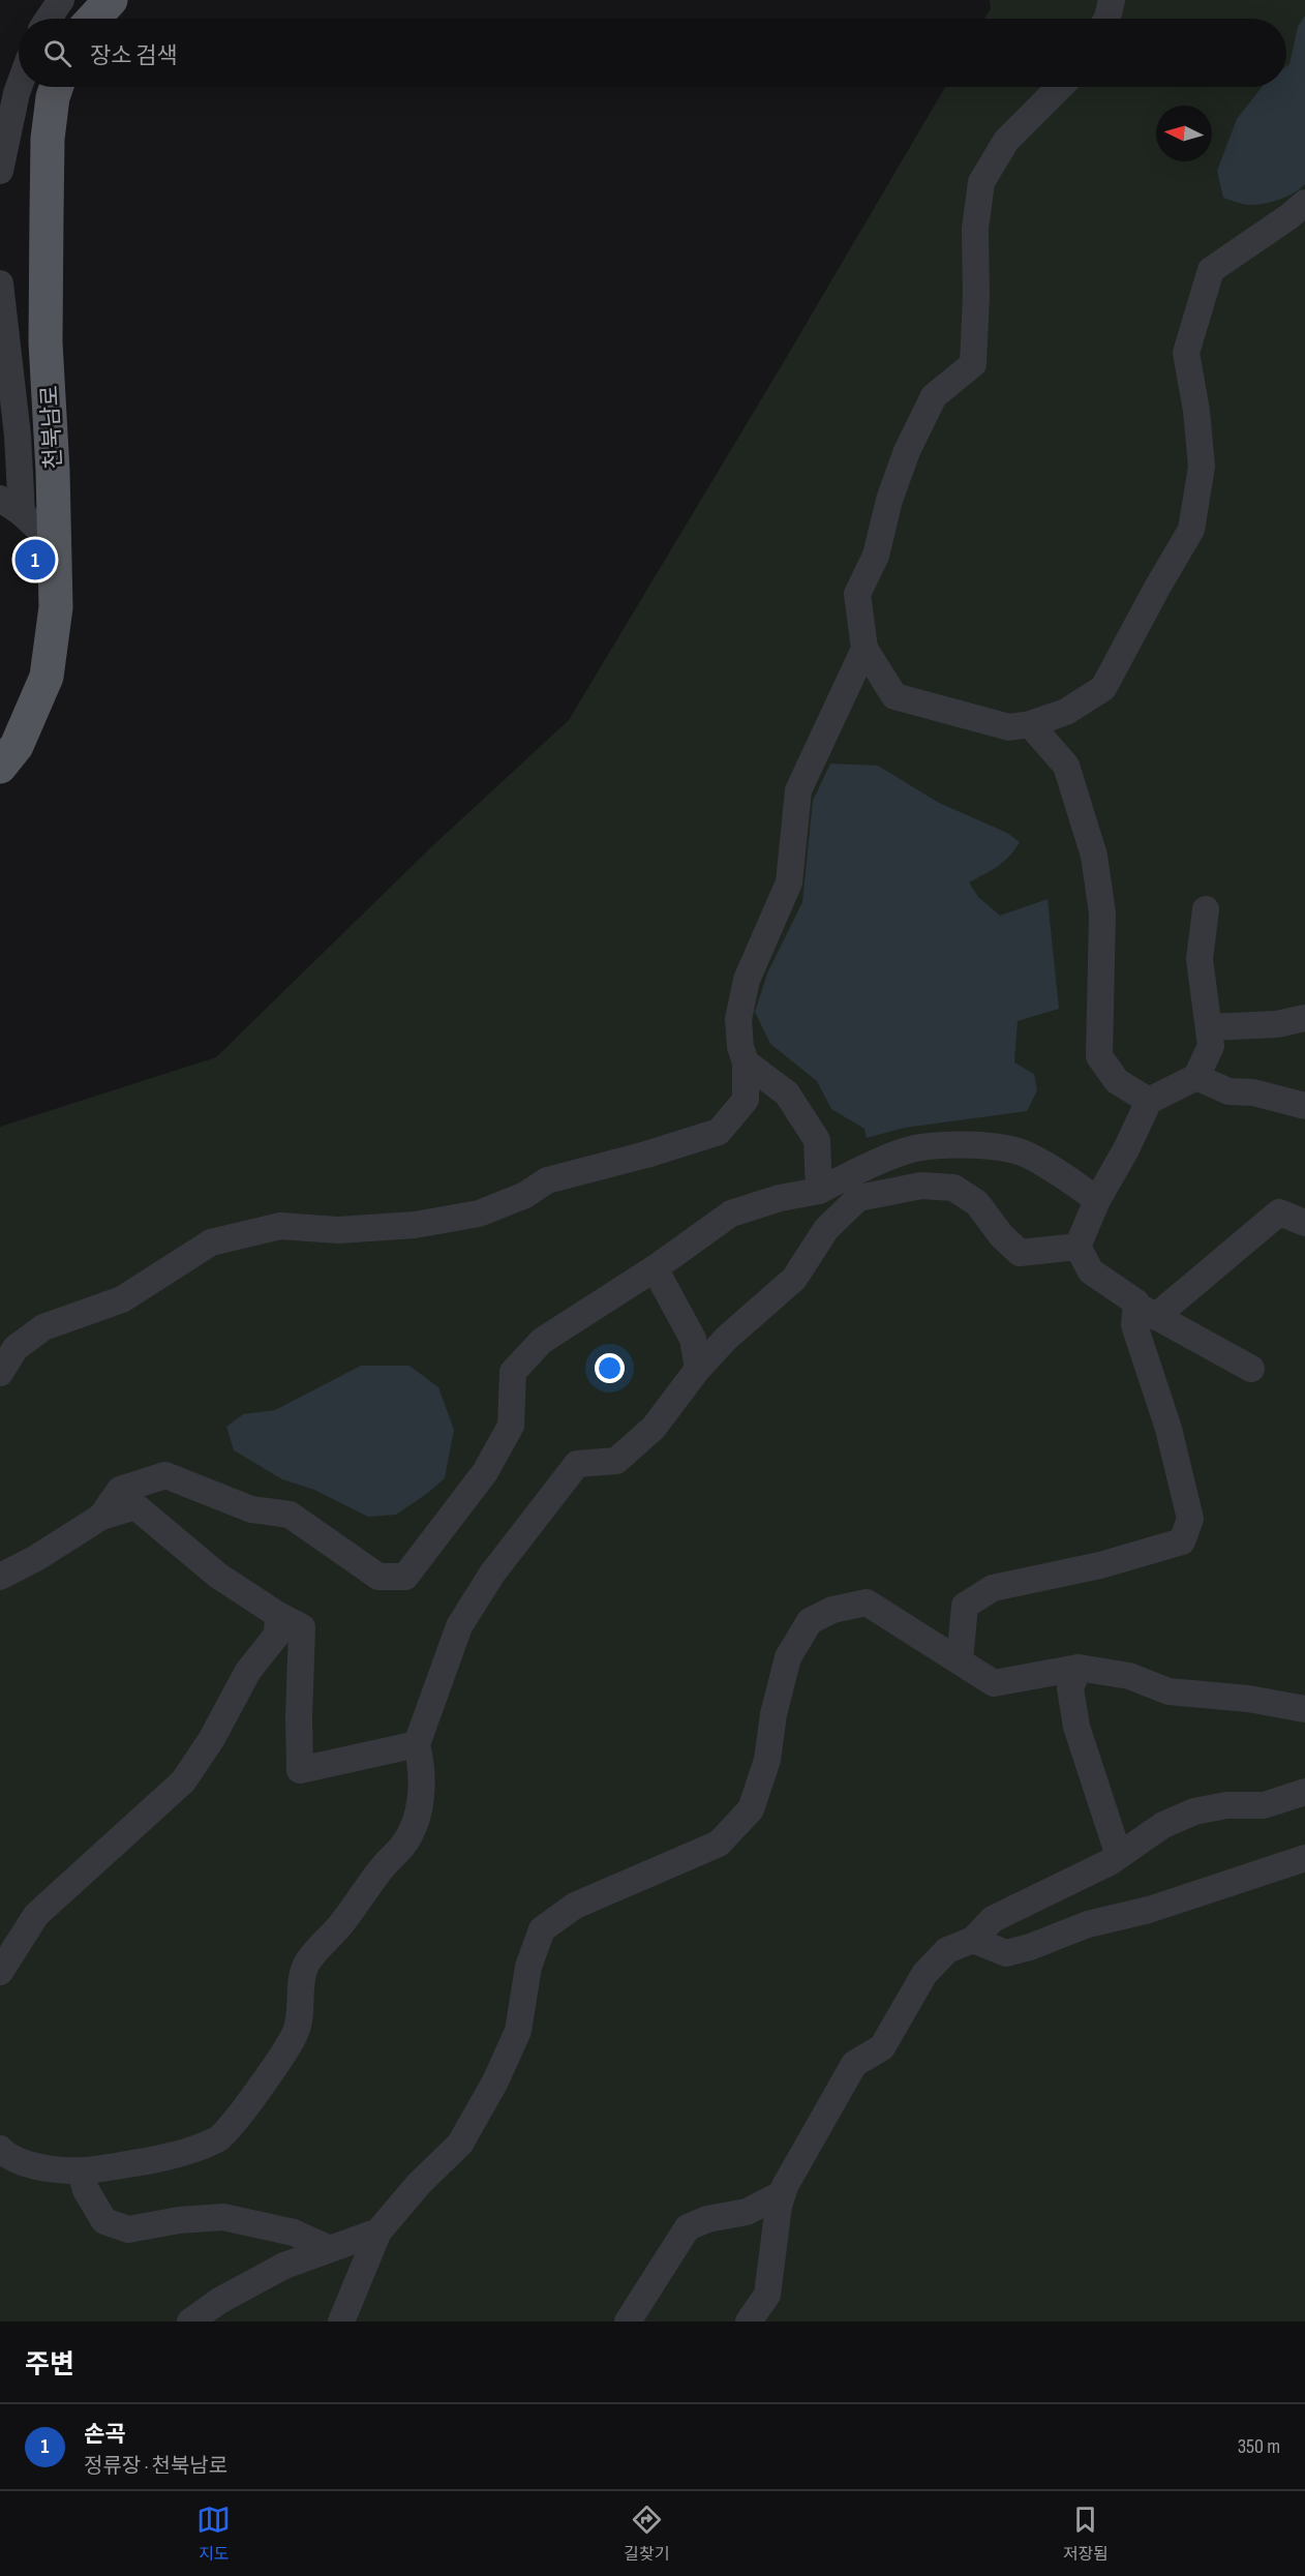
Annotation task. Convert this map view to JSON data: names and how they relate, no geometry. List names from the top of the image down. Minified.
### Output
{"streets":{"main road":["천북남로"]},"north":"left","page":{"search":"장소 검색","pins":"1","heading":"주변","list":[{"mark":"1","name":"손곡","note":"정류장 · 천북남로","value":"350 m"}],"nav":["지도","길찾기","저장됨"]}}
